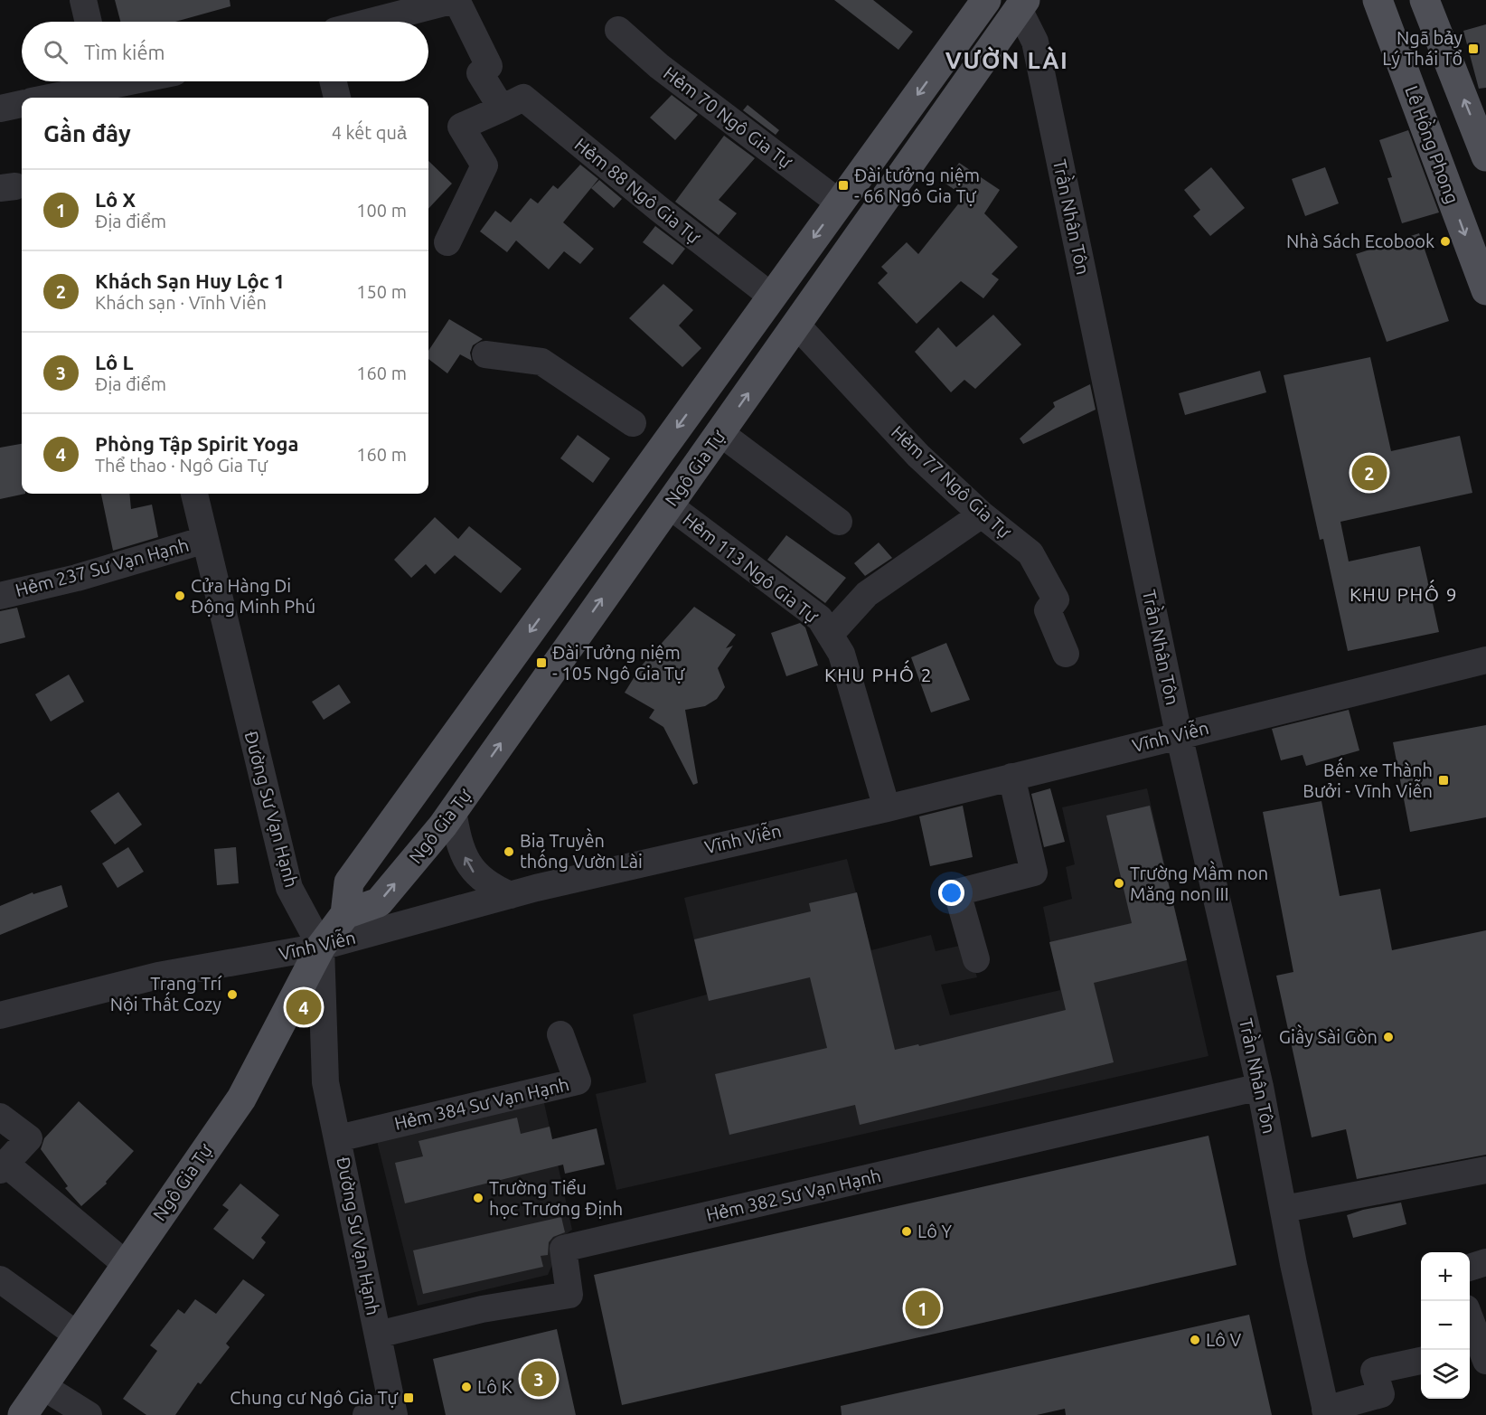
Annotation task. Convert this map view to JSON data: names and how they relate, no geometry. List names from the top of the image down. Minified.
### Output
{"streets":{"main road":["Lê Hồng Phong","Ngô Gia Tự"],"street":["Hẻm 70 Ngô Gia Tự","Hẻm 88 Ngô Gia Tự","Trần Nhân Tôn","Hẻm 77 Ngô Gia Tự","Hẻm 237 Sư Vạn Hạnh","Hẻm 113 Ngô Gia Tự","Vĩnh Viễn","Đường Sư Vạn Hạnh","Hẻm 384 Sư Vạn Hạnh","Hẻm 382 Sư Vạn Hạnh"]},"crossings":[["Trần Nhân Tôn","Ngô Gia Tự"],["Trần Nhân Tôn","Vĩnh Viễn"],["Trần Nhân Tôn","Hẻm 382 Sư Vạn Hạnh"],["Ngô Gia Tự","Hẻm 77 Ngô Gia Tự"],["Ngô Gia Tự","Hẻm 113 Ngô Gia Tự"],["Ngô Gia Tự","Vĩnh Viễn"],["Ngô Gia Tự","Đường Sư Vạn Hạnh"],["Hẻm 237 Sư Vạn Hạnh","Đường Sư Vạn Hạnh"],["Hẻm 113 Ngô Gia Tự","Vĩnh Viễn"],["Vĩnh Viễn","Đường Sư Vạn Hạnh"],["Đường Sư Vạn Hạnh","Hẻm 384 Sư Vạn Hạnh"],["Đường Sư Vạn Hạnh","Hẻm 382 Sư Vạn Hạnh"]],"districts":["VƯỜN LÀI","KHU PHỐ 9","KHU PHỐ 2"],"places":{"transit":["Ngã bảy Lý Thái Tổ","Đài tưởng niệm - 66 Ngô Gia Tự","Đài Tưởng niệm - 105 Ngô Gia Tự","Bến xe Thành Bưởi - Vĩnh Viễn","Chung cư Ngô Gia Tự"],"other":["Nhà Sách Ecobook","Cửa Hàng Di Động Minh Phú","Bia Truyền thống Vườn Lài","Trường Mầm non Măng non III","Trang Trí Nội Thất Cozy","Giầy Sài Gòn","Trường Tiểu học Trương Định","Lô Y","Lô V","Lô K"]},"page":{"search":"Tìm kiếm","heading":["Gần đây","4 kết quả"],"list":[{"mark":"1","name":"Lô X","note":"Địa điểm","value":"100 m"},{"mark":"2","name":"Khách Sạn Huy Lộc 1","note":"Khách sạn · Vĩnh Viễn","value":"150 m"},{"mark":"3","name":"Lô L","note":"Địa điểm","value":"160 m"},{"mark":"4","name":"Phòng Tập Spirit Yoga","note":"Thể thao · Ngô Gia Tự","value":"160 m"}],"pins":["2","4","1","3"],"map_buttons":["+","−"]}}
